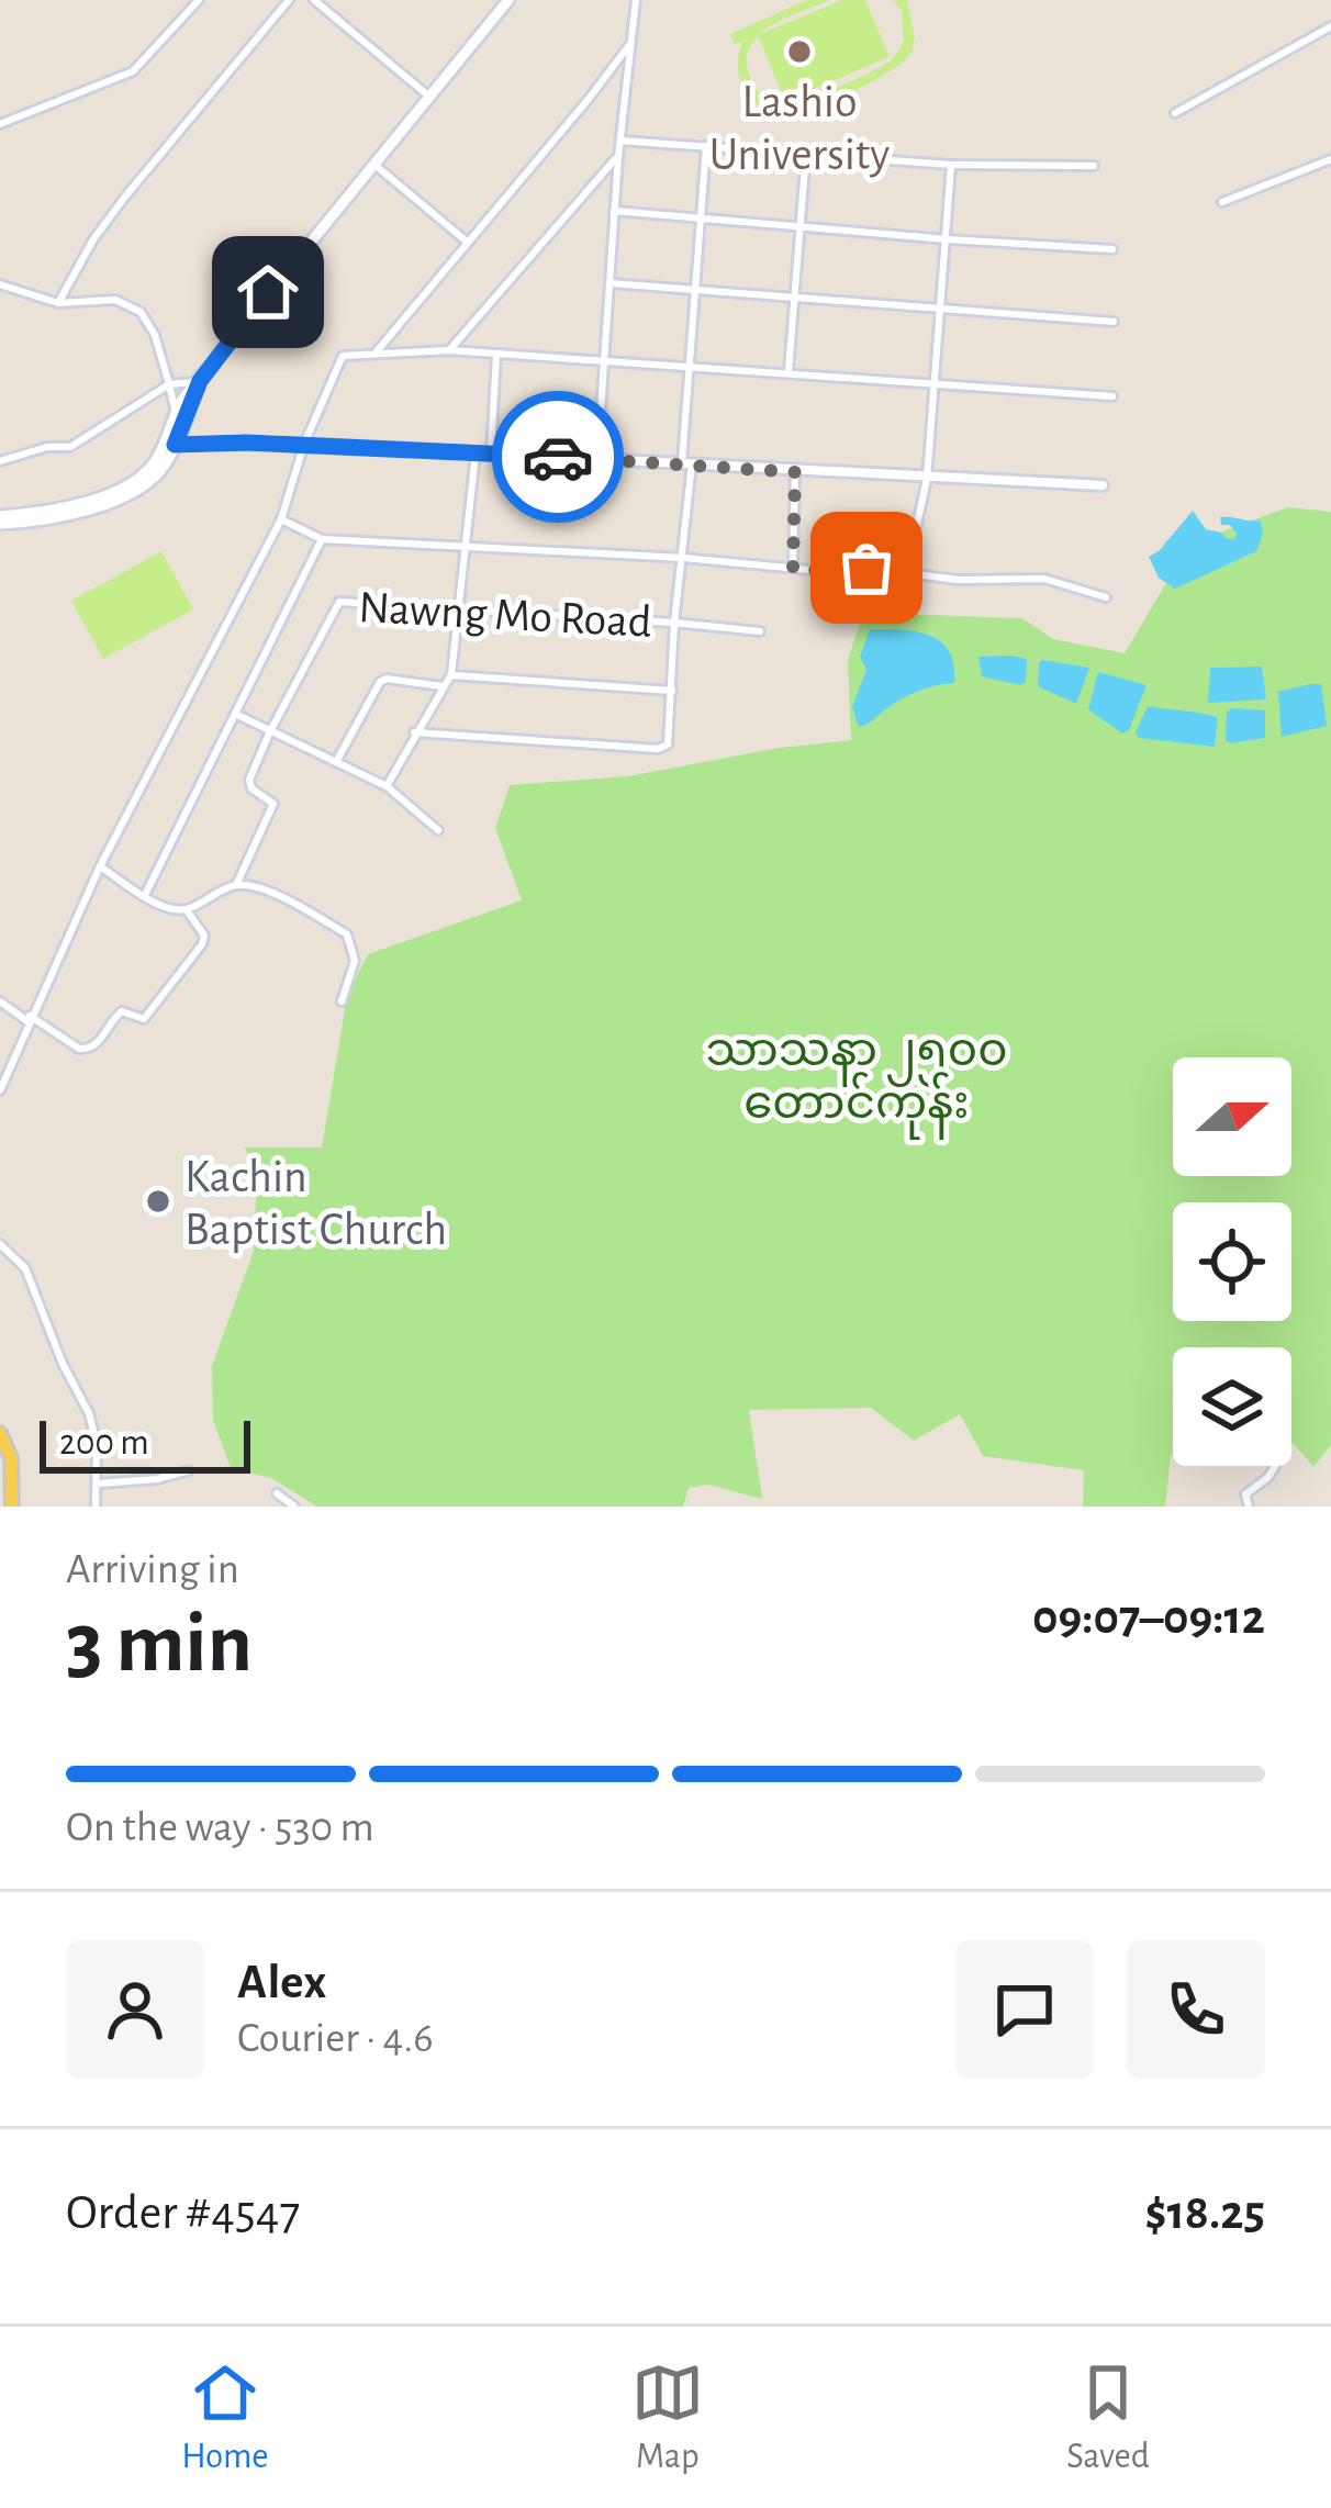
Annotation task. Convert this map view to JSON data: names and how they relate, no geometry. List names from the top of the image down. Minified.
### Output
{"streets":{"street":["Nawng Mo Road"]},"parks":["သာသနာ ၂၅၀၀ တောင်ကုန်း"],"places":["Lashio University","Kachin Baptist Church"],"scale_bar":"200 m","north":"right","page":{"scale":"200 m","heading":["3 min","Arriving in","09:07–09:12"],"panel":["Alex","Courier · 4.6","Order #4547","$18.25"],"bar":"On the way · 530 m","tabs":["Home","Map","Saved"]}}
